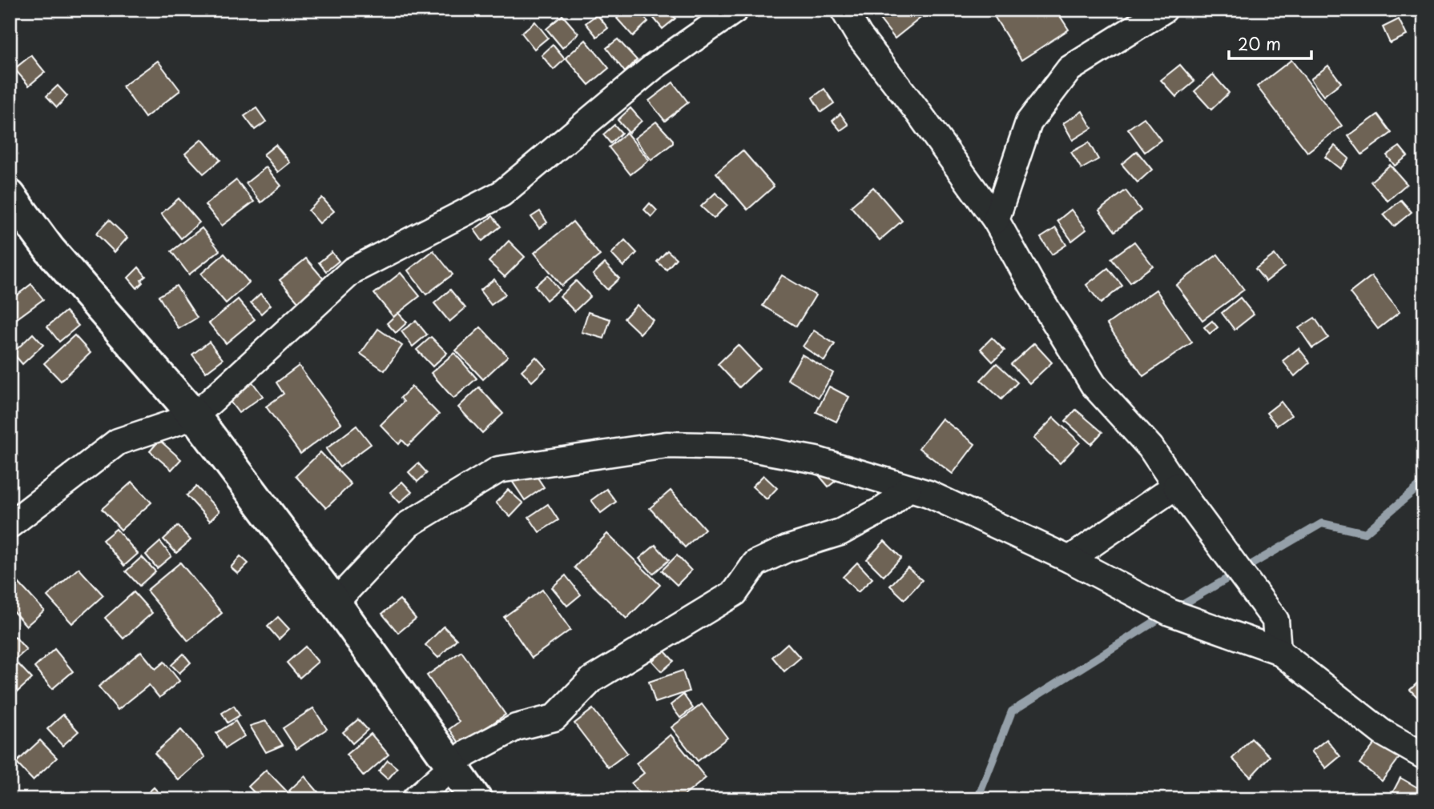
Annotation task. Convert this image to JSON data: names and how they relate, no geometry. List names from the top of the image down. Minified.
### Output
{"scale_bar":"20 m"}
